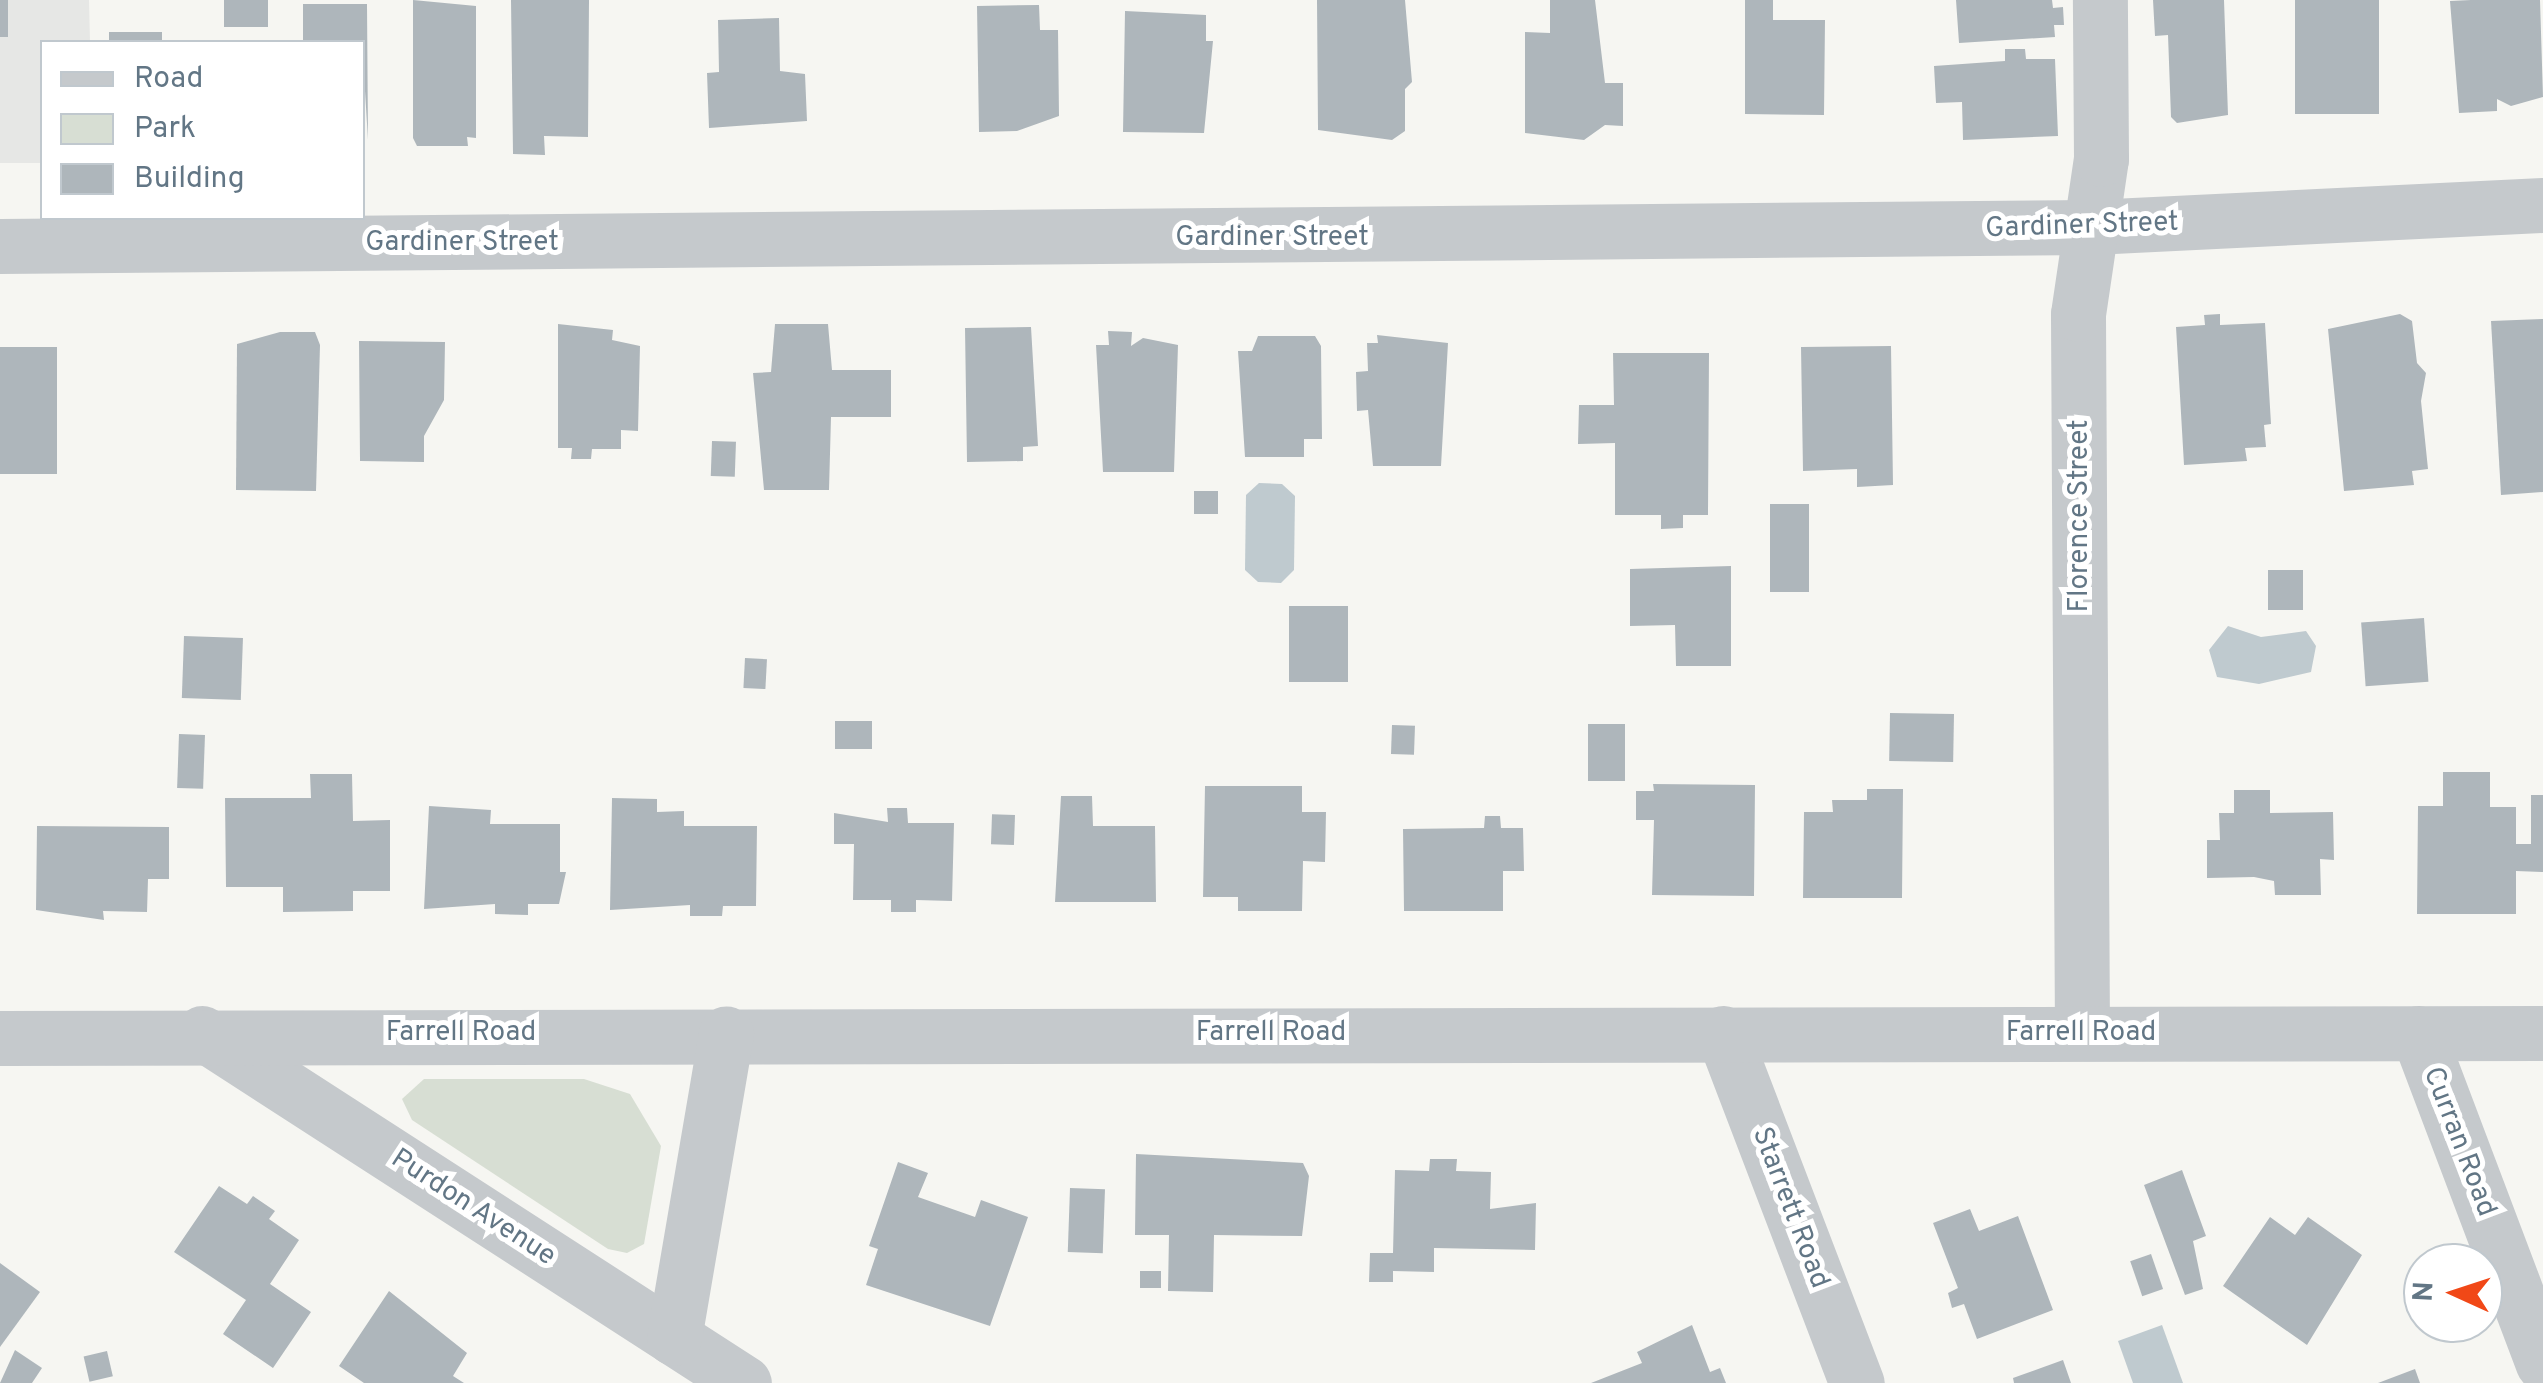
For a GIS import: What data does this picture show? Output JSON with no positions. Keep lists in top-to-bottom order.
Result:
{
  "streets": {
    "street": [
      "Gardiner Street",
      "Florence Street",
      "Farrell Road",
      "Curran Road",
      "Purdon Avenue",
      "Starrett Road"
    ]
  },
  "crossings": [
    ["Gardiner Street", "Florence Street"],
    ["Florence Street", "Farrell Road"],
    ["Farrell Road", "Curran Road"],
    ["Farrell Road", "Purdon Avenue"],
    ["Farrell Road", "Starrett Road"]
  ],
  "legend": ["Road", "Park", "Building"],
  "north": "left"
}
